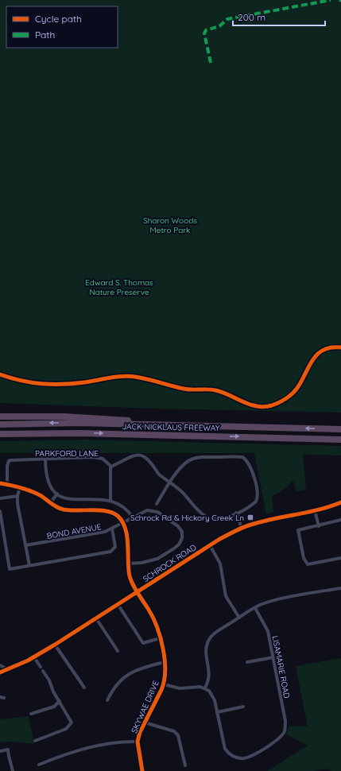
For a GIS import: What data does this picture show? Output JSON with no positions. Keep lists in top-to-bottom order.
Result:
{
  "streets": {
    "highway": ["JACK NICKLAUS FREEWAY"],
    "main road": ["SCHROCK ROAD"],
    "street": [
      "PARKFORD LANE",
      "BOND AVENUE",
      "LISAMARIE ROAD",
      "SKYWAE DRIVE"
    ]
  },
  "crossings": [
    ["BOND AVENUE", "SKYWAE DRIVE"],
    ["SCHROCK ROAD", "SKYWAE DRIVE"]
  ],
  "parks": ["Sharon Woods Metro Park", "Edward S. Thomas Nature Preserve"],
  "places": {
    "transit": ["Schrock Rd & Hickory Creek Ln"]
  },
  "legend": ["Cycle path", "Path"],
  "scale_bar": "200 m"
}
